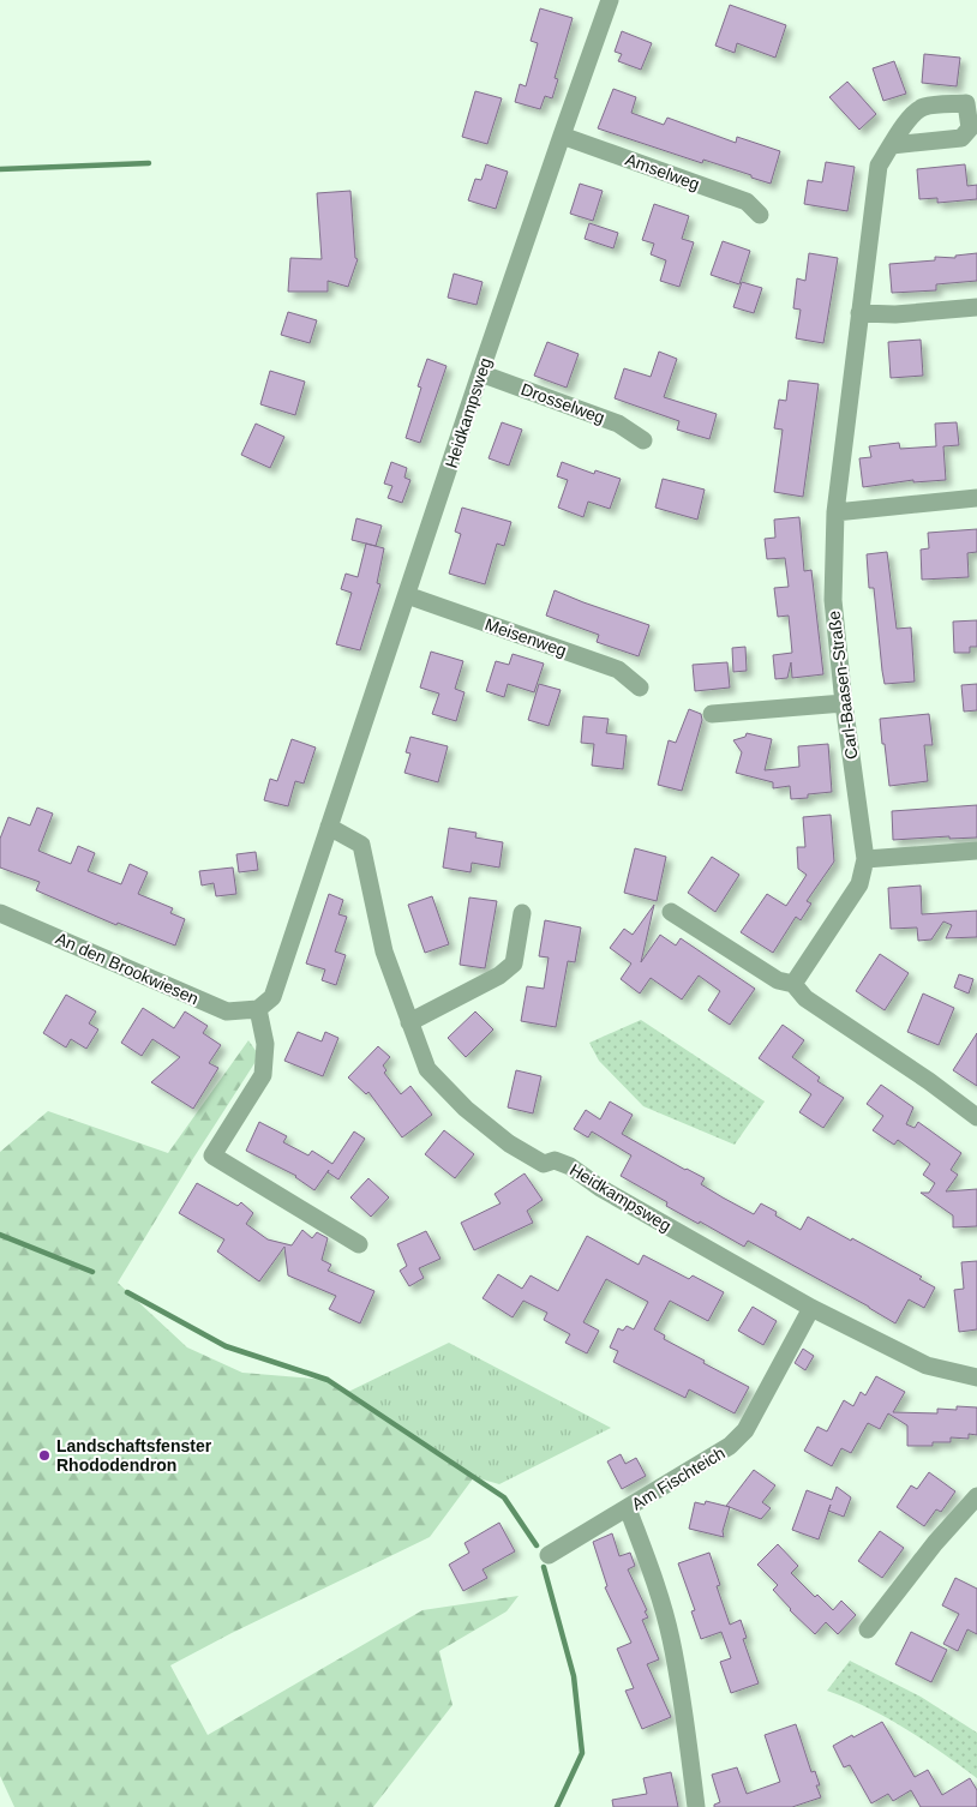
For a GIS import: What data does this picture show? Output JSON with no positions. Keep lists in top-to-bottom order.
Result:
{
  "streets": {
    "street": [
      "Amselweg",
      "Drosselweg",
      "Heidkampsweg",
      "Meisenweg",
      "Carl-Baasen-Straße",
      "An den Brookwiesen",
      "Am Fischteich"
    ]
  },
  "crossings": [
    ["Amselweg", "Heidkampsweg"],
    ["Drosselweg", "Heidkampsweg"],
    ["Heidkampsweg", "Meisenweg"],
    ["Heidkampsweg", "An den Brookwiesen"],
    ["Heidkampsweg", "Am Fischteich"]
  ],
  "places": ["Landschaftsfenster Rhododendron"]
}
